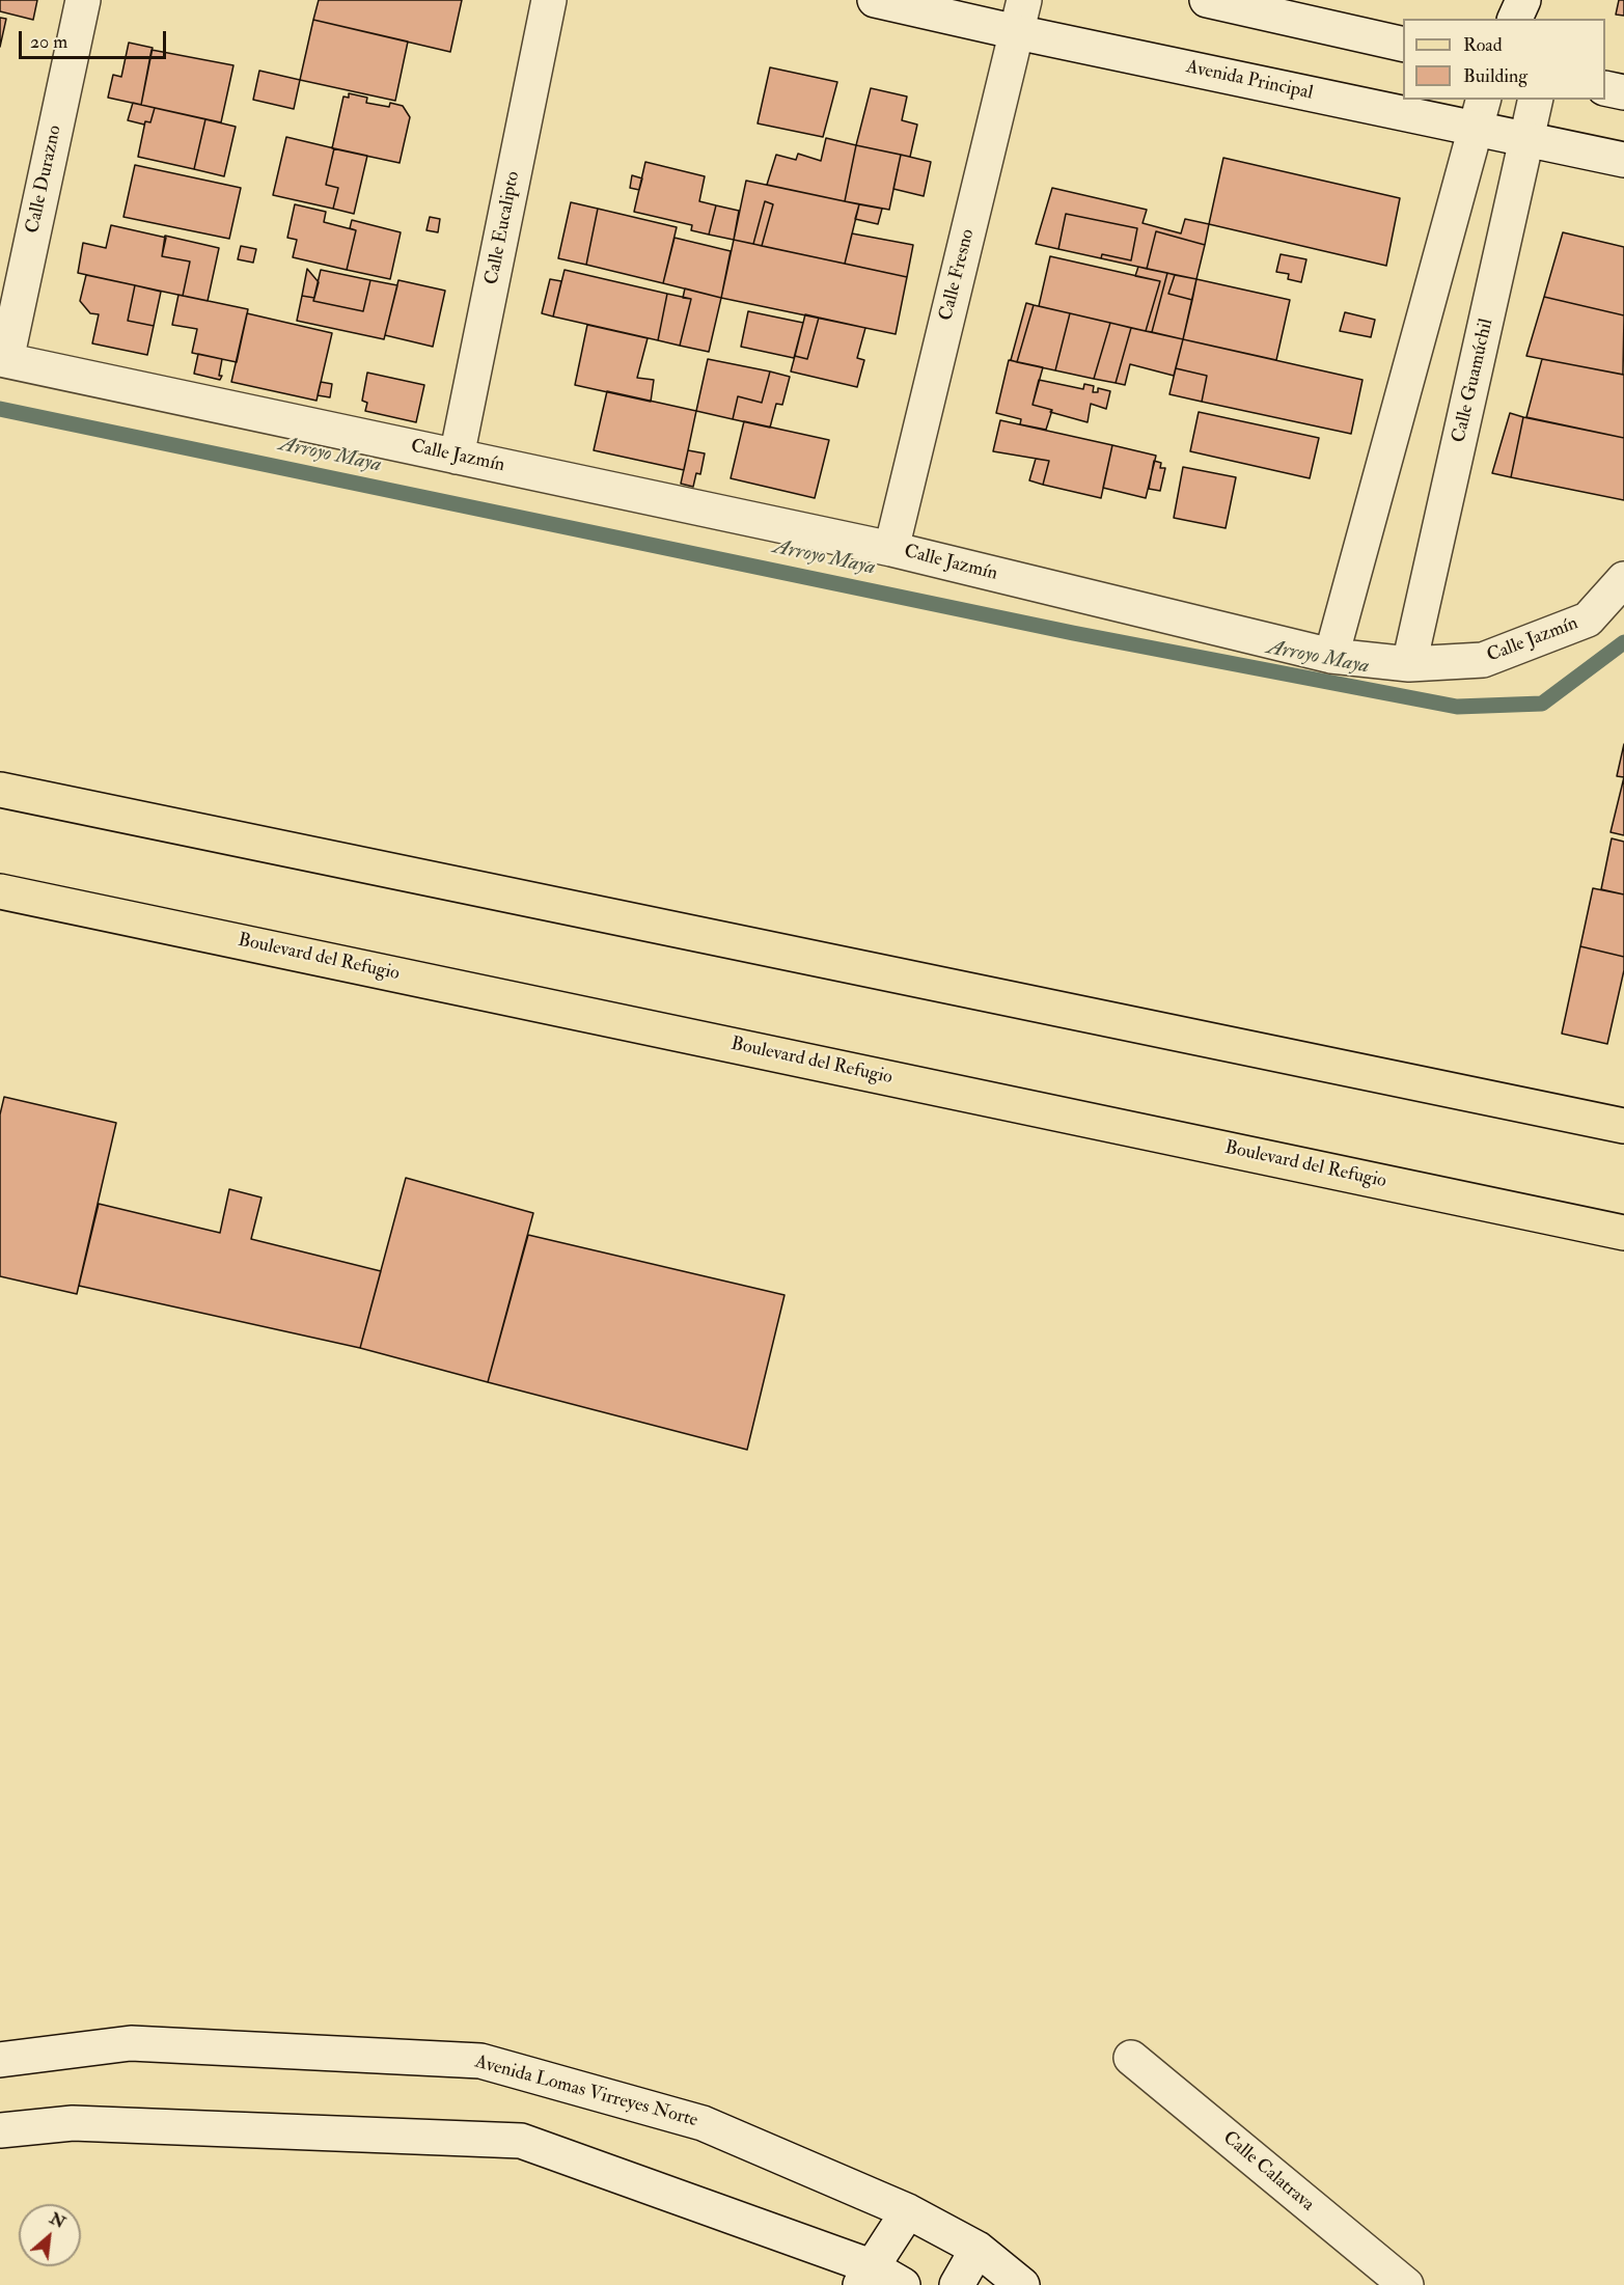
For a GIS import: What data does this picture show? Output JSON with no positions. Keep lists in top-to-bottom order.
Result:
{
  "streets": {
    "main road": ["Boulevard del Refugio"],
    "street": [
      "Avenida Principal",
      "Calle Durazno",
      "Calle Eucalipto",
      "Calle Fresno",
      "Calle Guamúchil",
      "Calle Jazmín",
      "Avenida Lomas Virreyes Norte",
      "Calle Calatrava"
    ]
  },
  "crossings": [
    ["Avenida Principal", "Calle Fresno"],
    ["Avenida Principal", "Calle Guamúchil"],
    ["Calle Durazno", "Calle Jazmín"],
    ["Calle Eucalipto", "Calle Jazmín"],
    ["Calle Fresno", "Calle Jazmín"],
    ["Calle Guamúchil", "Calle Jazmín"]
  ],
  "water": ["Arroyo Maya"],
  "legend": ["Road", "Building"],
  "scale_bar": "20 m",
  "north": "top right"
}
